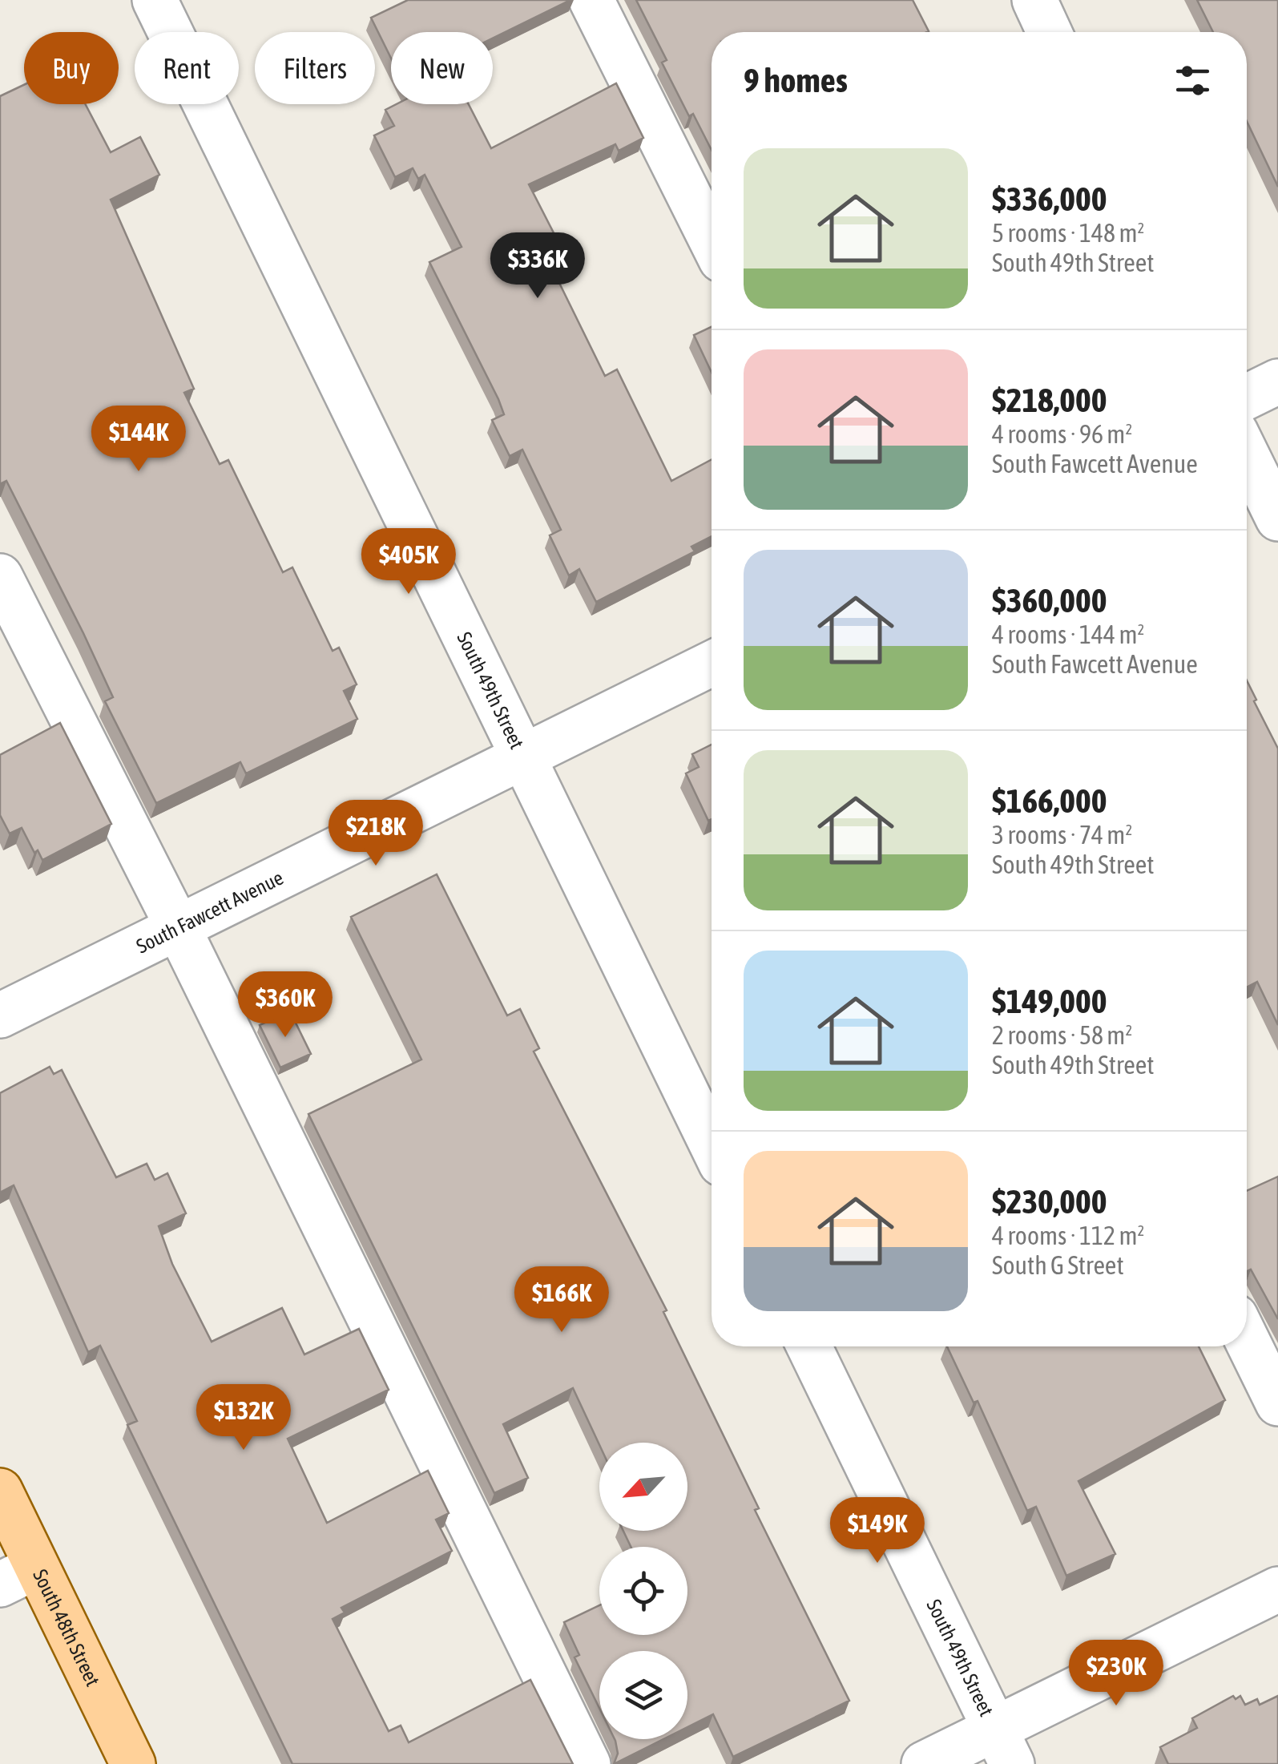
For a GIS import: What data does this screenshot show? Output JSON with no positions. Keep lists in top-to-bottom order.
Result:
{
  "streets": {
    "main road": ["South 48th Street"],
    "street": ["South 49th Street", "South Fawcett Avenue"]
  },
  "crossings": [
    ["South 49th Street", "South Fawcett Avenue"]
  ],
  "north": "bottom left",
  "page": {
    "chip": [
      "Buy",
      "Rent",
      "Filters",
      "New"
    ],
    "heading": "9 homes",
    "list": [
      {
        "name": "$336,000",
        "note": "5 rooms · 148 m² · South 49th Street"
      },
      {
        "name": "$218,000",
        "note": "4 rooms · 96 m² · South Fawcett Avenue"
      },
      {
        "name": "$360,000",
        "note": "4 rooms · 144 m² · South Fawcett Avenue"
      },
      {
        "name": "$166,000",
        "note": "3 rooms · 74 m² · South 49th Street"
      },
      {
        "name": "$149,000",
        "note": "2 rooms · 58 m² · South 49th Street"
      },
      {
        "name": "$230,000",
        "note": "4 rooms · 112 m² · South G Street"
      }
    ],
    "price": [
      "$336K",
      "$144K",
      "$405K",
      "$218K",
      "$360K",
      "$166K",
      "$132K",
      "$149K",
      "$230K"
    ]
  }
}
